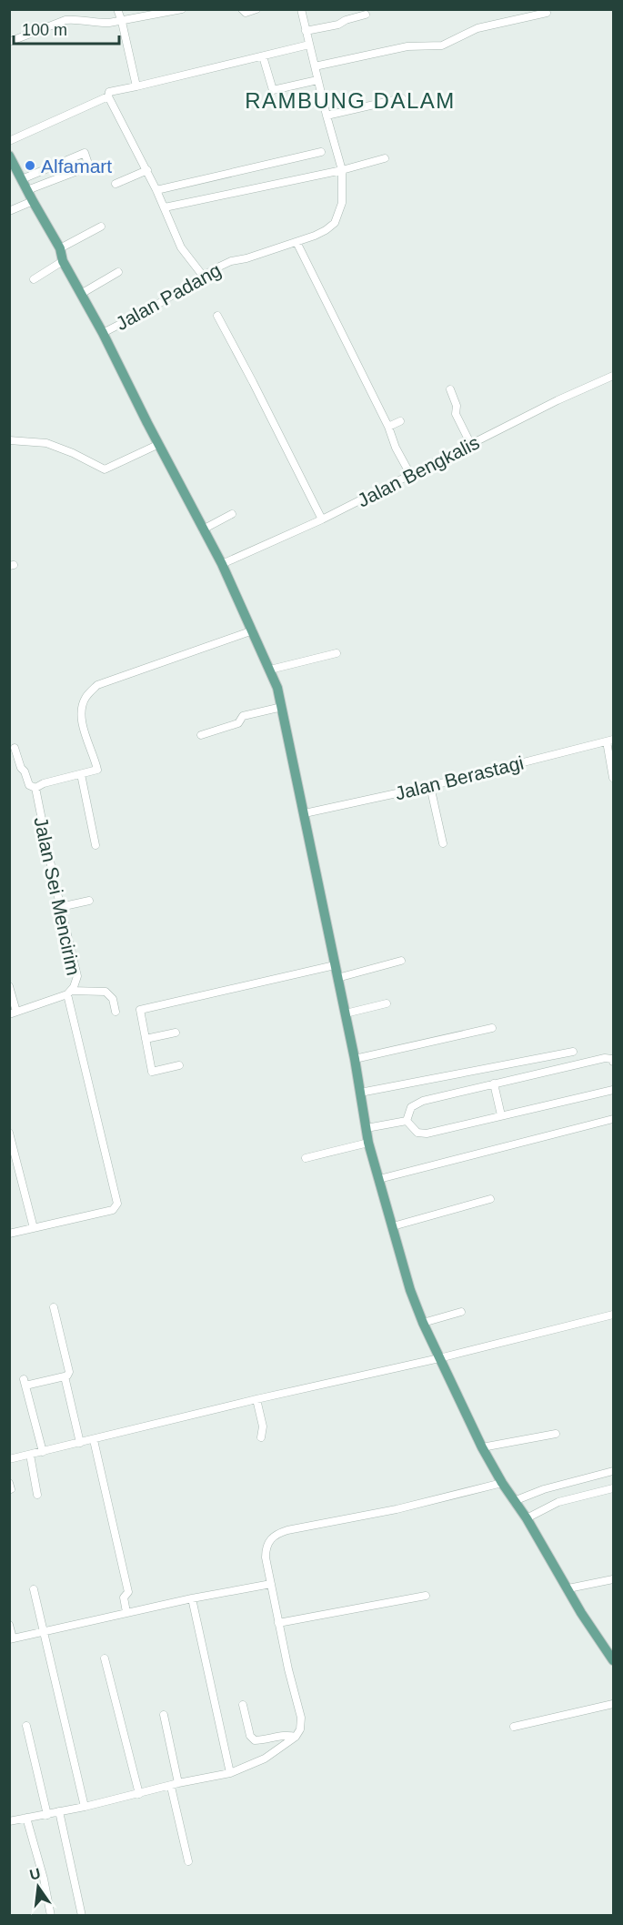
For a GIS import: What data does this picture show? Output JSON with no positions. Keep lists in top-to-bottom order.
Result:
{
  "streets": {
    "street": [
      "Jalan Padang",
      "Jalan Bengkalis",
      "Jalan Berastagi",
      "Jalan Sei Mencirim"
    ]
  },
  "districts": ["RAMBUNG DALAM"],
  "places": ["Alfamart"],
  "scale_bar": "100 m",
  "north": "top"
}
